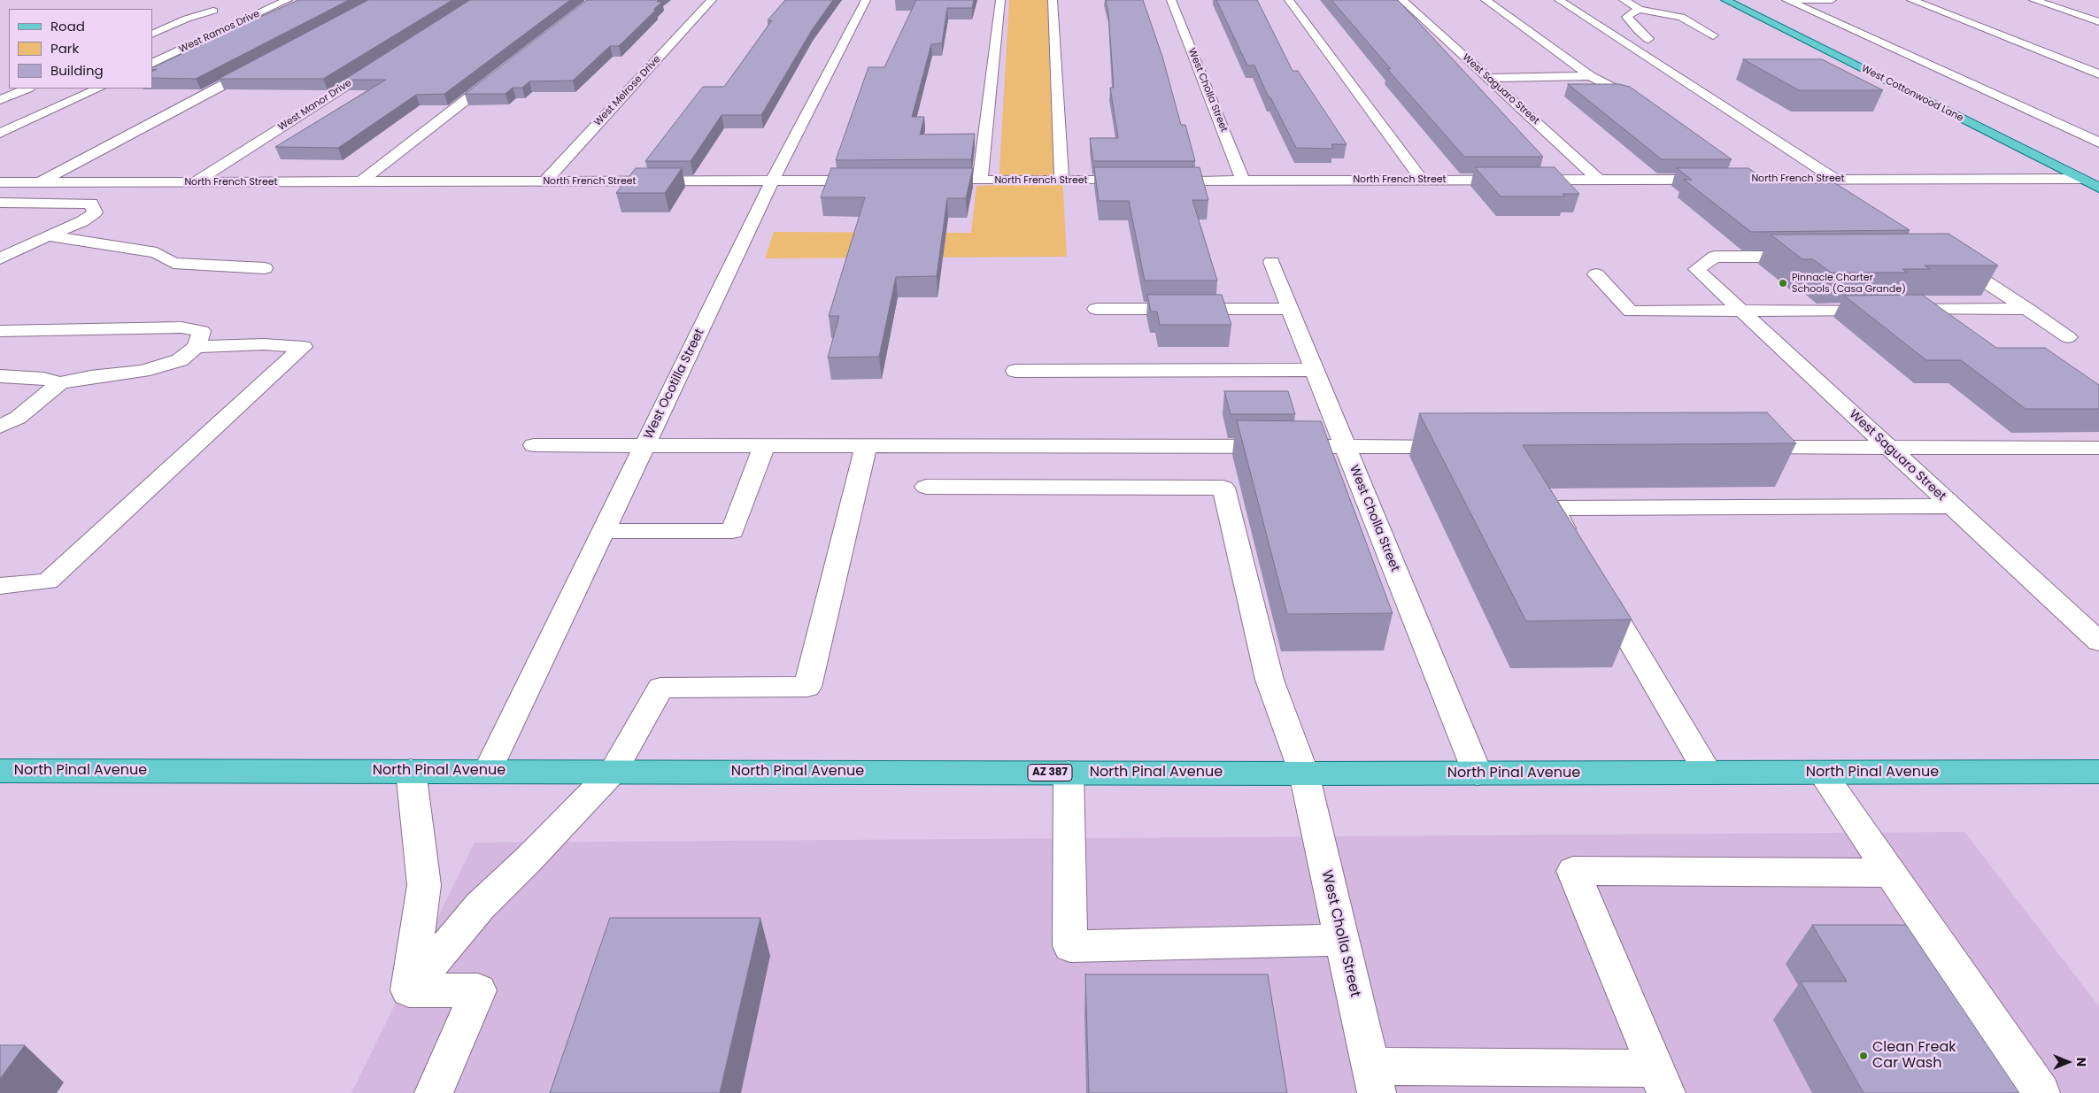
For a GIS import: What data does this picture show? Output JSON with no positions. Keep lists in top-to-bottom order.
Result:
{
  "streets": {
    "main road": ["West Cottonwood Lane", "North Pinal Avenue", "AZ 387"],
    "street": [
      "West Ramos Drive",
      "West Saguaro Street",
      "West Cholla Street",
      "West Melrose Drive",
      "West Manor Drive",
      "North French Street",
      "West Ocotilla Street"
    ]
  },
  "crossings": [
    ["West Saguaro Street", "North French Street"],
    ["West Cholla Street", "North French Street"],
    ["West Cholla Street", "North Pinal Avenue"],
    ["West Melrose Drive", "North French Street"],
    ["West Cottonwood Lane", "North French Street"],
    ["West Manor Drive", "North French Street"],
    ["North French Street", "West Ocotilla Street"],
    ["West Ocotilla Street", "North Pinal Avenue"]
  ],
  "places": ["Pinnacle Charter Schools (Casa Grande)", "Clean Freak Car Wash"],
  "legend": ["Road", "Park", "Building"],
  "north": "right"
}
